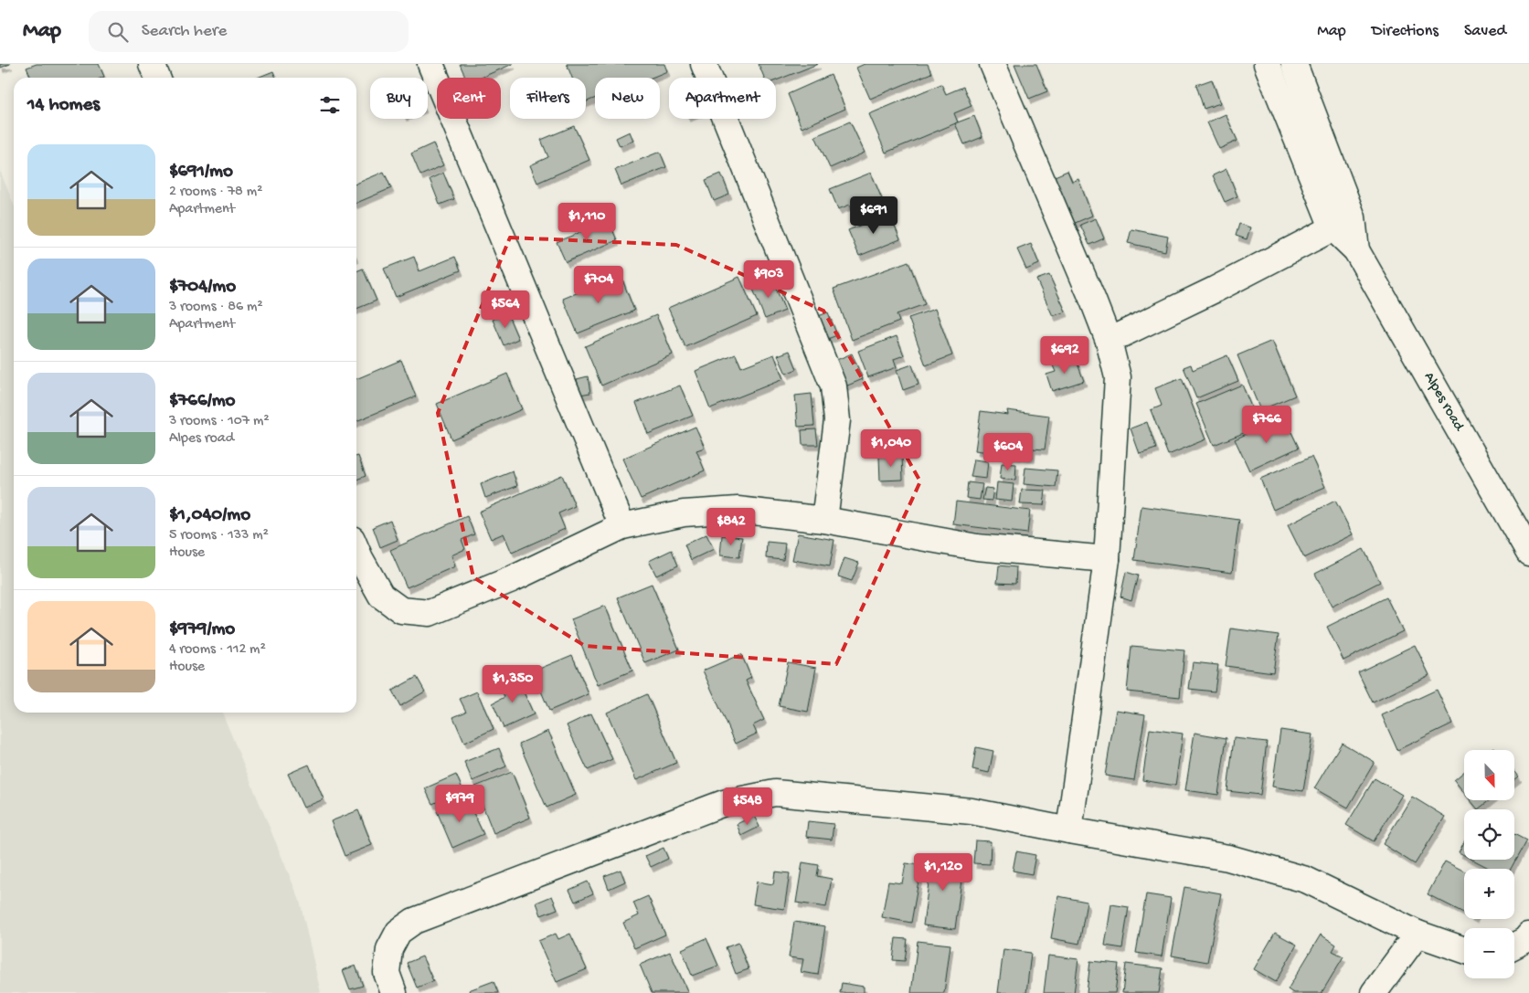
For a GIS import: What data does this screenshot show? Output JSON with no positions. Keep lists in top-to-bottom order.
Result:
{
  "streets": {
    "street": ["Alpes road"]
  },
  "north": "bottom",
  "page": {
    "header": "Map",
    "search": "Search here",
    "nav": ["Map", "Directions", "Saved"],
    "chip": [
      "Buy",
      "Rent",
      "Filters",
      "New",
      "Apartment"
    ],
    "heading": "14 homes",
    "list": [
      {
        "name": "$691/mo",
        "note": "2 rooms · 78 m² · Apartment"
      },
      {
        "name": "$704/mo",
        "note": "3 rooms · 86 m² · Apartment"
      },
      {
        "name": "$766/mo",
        "note": "3 rooms · 107 m² · Alpes road"
      },
      {
        "name": "$1,040/mo",
        "note": "5 rooms · 133 m² · House"
      },
      {
        "name": "$979/mo",
        "note": "4 rooms · 112 m² · House"
      }
    ],
    "price": [
      "$691",
      "$1,110",
      "$903",
      "$704",
      "$564",
      "$692",
      "$766",
      "$1,040",
      "$604",
      "$842",
      "$1,350",
      "$979",
      "$548",
      "$1,120"
    ],
    "map_buttons": ["+", "−"]
  }
}
